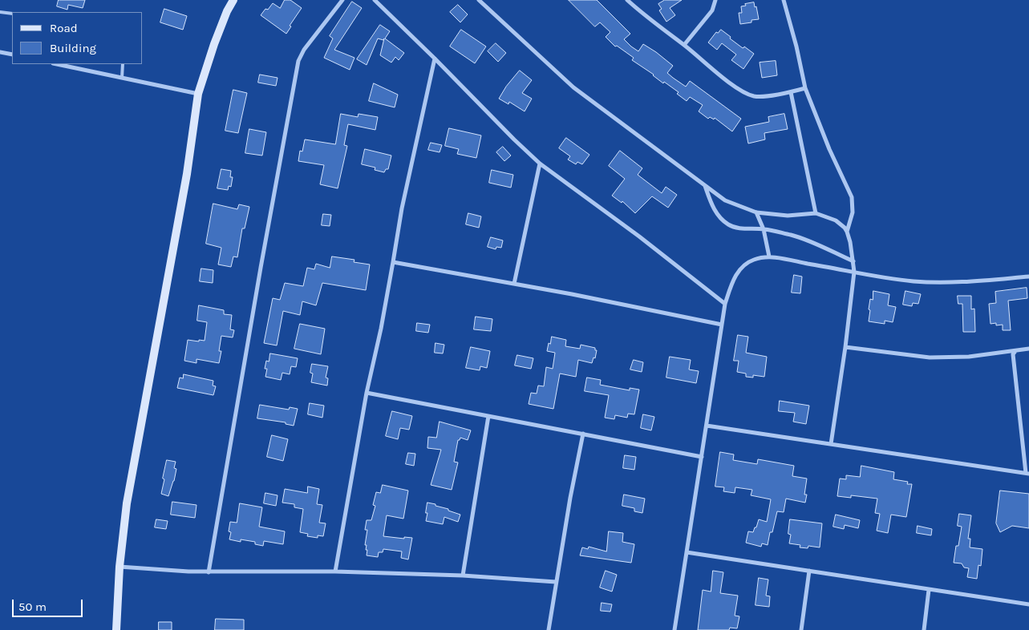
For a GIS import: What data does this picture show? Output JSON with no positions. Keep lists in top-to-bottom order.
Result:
{
  "legend": ["Road", "Building"],
  "scale_bar": "50 m"
}
